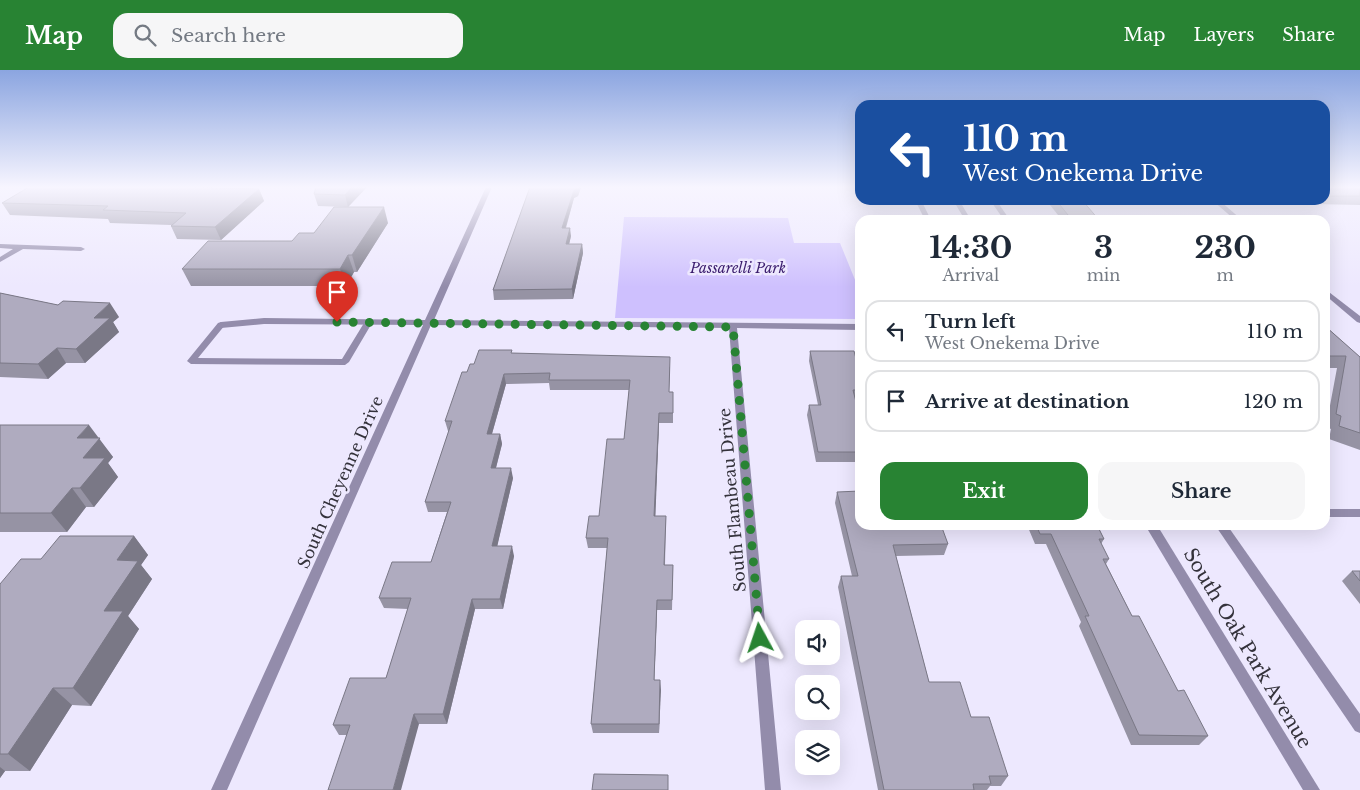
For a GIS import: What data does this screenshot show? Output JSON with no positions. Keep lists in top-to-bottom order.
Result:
{
  "streets": {
    "street": ["South Cheyenne Drive", "South Flambeau Drive", "South Oak Park Avenue"]
  },
  "parks": ["Passarelli Park"],
  "page": {
    "header": "Map",
    "search": "Search here",
    "nav": ["Map", "Layers", "Share"],
    "turn": ["110 m", "West Onekema Drive"],
    "eta": [
      "14:30",
      "Arrival",
      "3",
      "min",
      "230",
      "m"
    ],
    "list": [
      {
        "name": "Turn left",
        "note": "West Onekema Drive",
        "value": "110 m"
      },
      {
        "name": "Arrive at destination",
        "value": "120 m"
      }
    ],
    "buttons": ["Exit", "Share"]
  }
}
